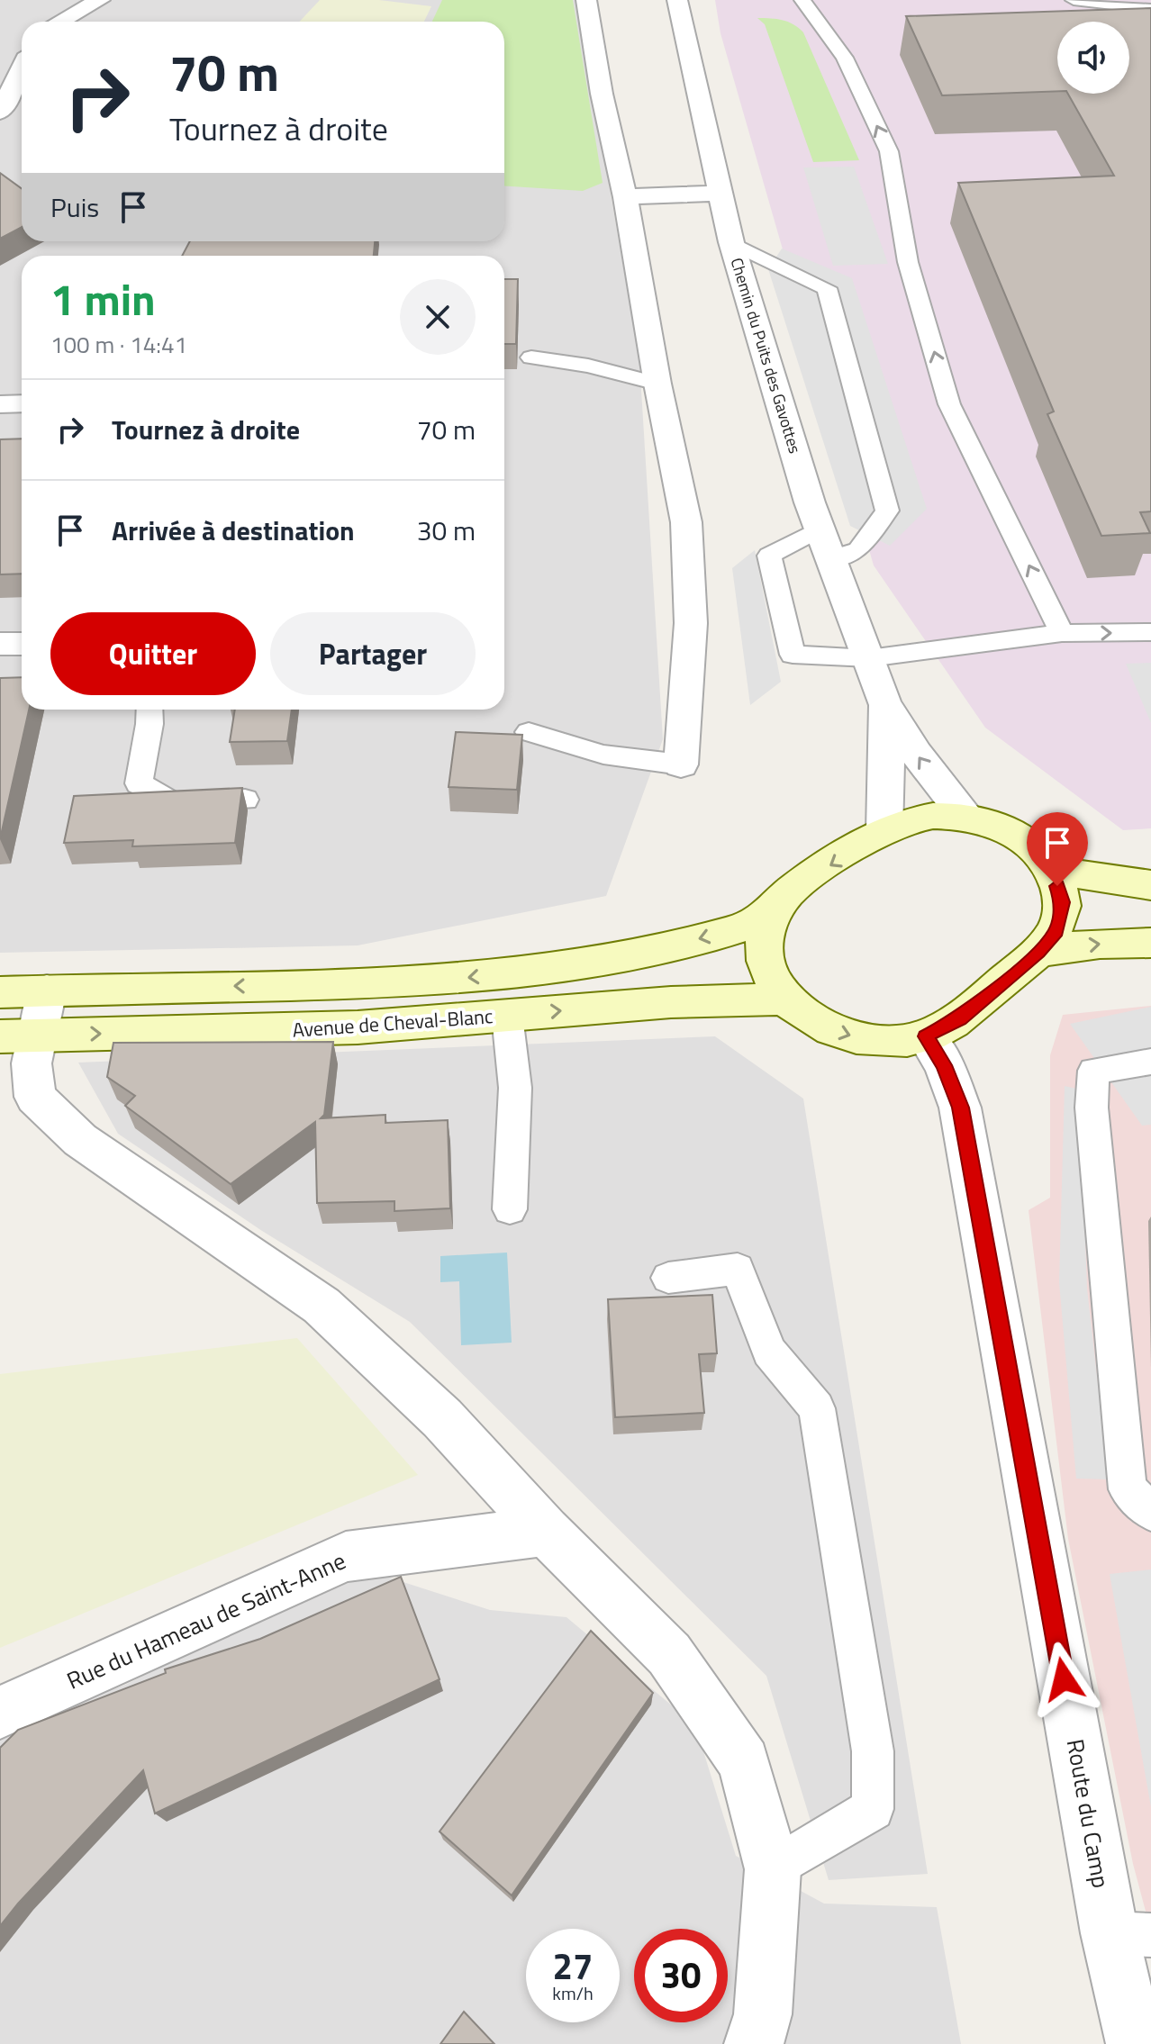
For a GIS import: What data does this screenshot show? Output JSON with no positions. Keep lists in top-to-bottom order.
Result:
{
  "streets": {
    "main road": ["Avenue de Cheval-Blanc"],
    "street": ["Chemin du Puits des Gavottes", "Rue du Hameau de Saint-Anne", "Route du Camp"]
  },
  "crossings": [
    ["Chemin du Puits des Gavottes", "Avenue de Cheval-Blanc"],
    ["Chemin du Puits des Gavottes", "Route du Camp"],
    ["Avenue de Cheval-Blanc", "Route du Camp"]
  ],
  "page": {
    "turn": ["70 m", "Tournez à droite"],
    "then": "Puis",
    "heading": ["1 min", "100 m · 14:41"],
    "list": [
      {
        "name": "Tournez à droite",
        "value": "70 m"
      },
      {
        "name": "Arrivée à destination",
        "value": "30 m"
      }
    ],
    "buttons": ["Quitter", "Partager"],
    "speed": "27 km/h",
    "limit": "30"
  }
}
